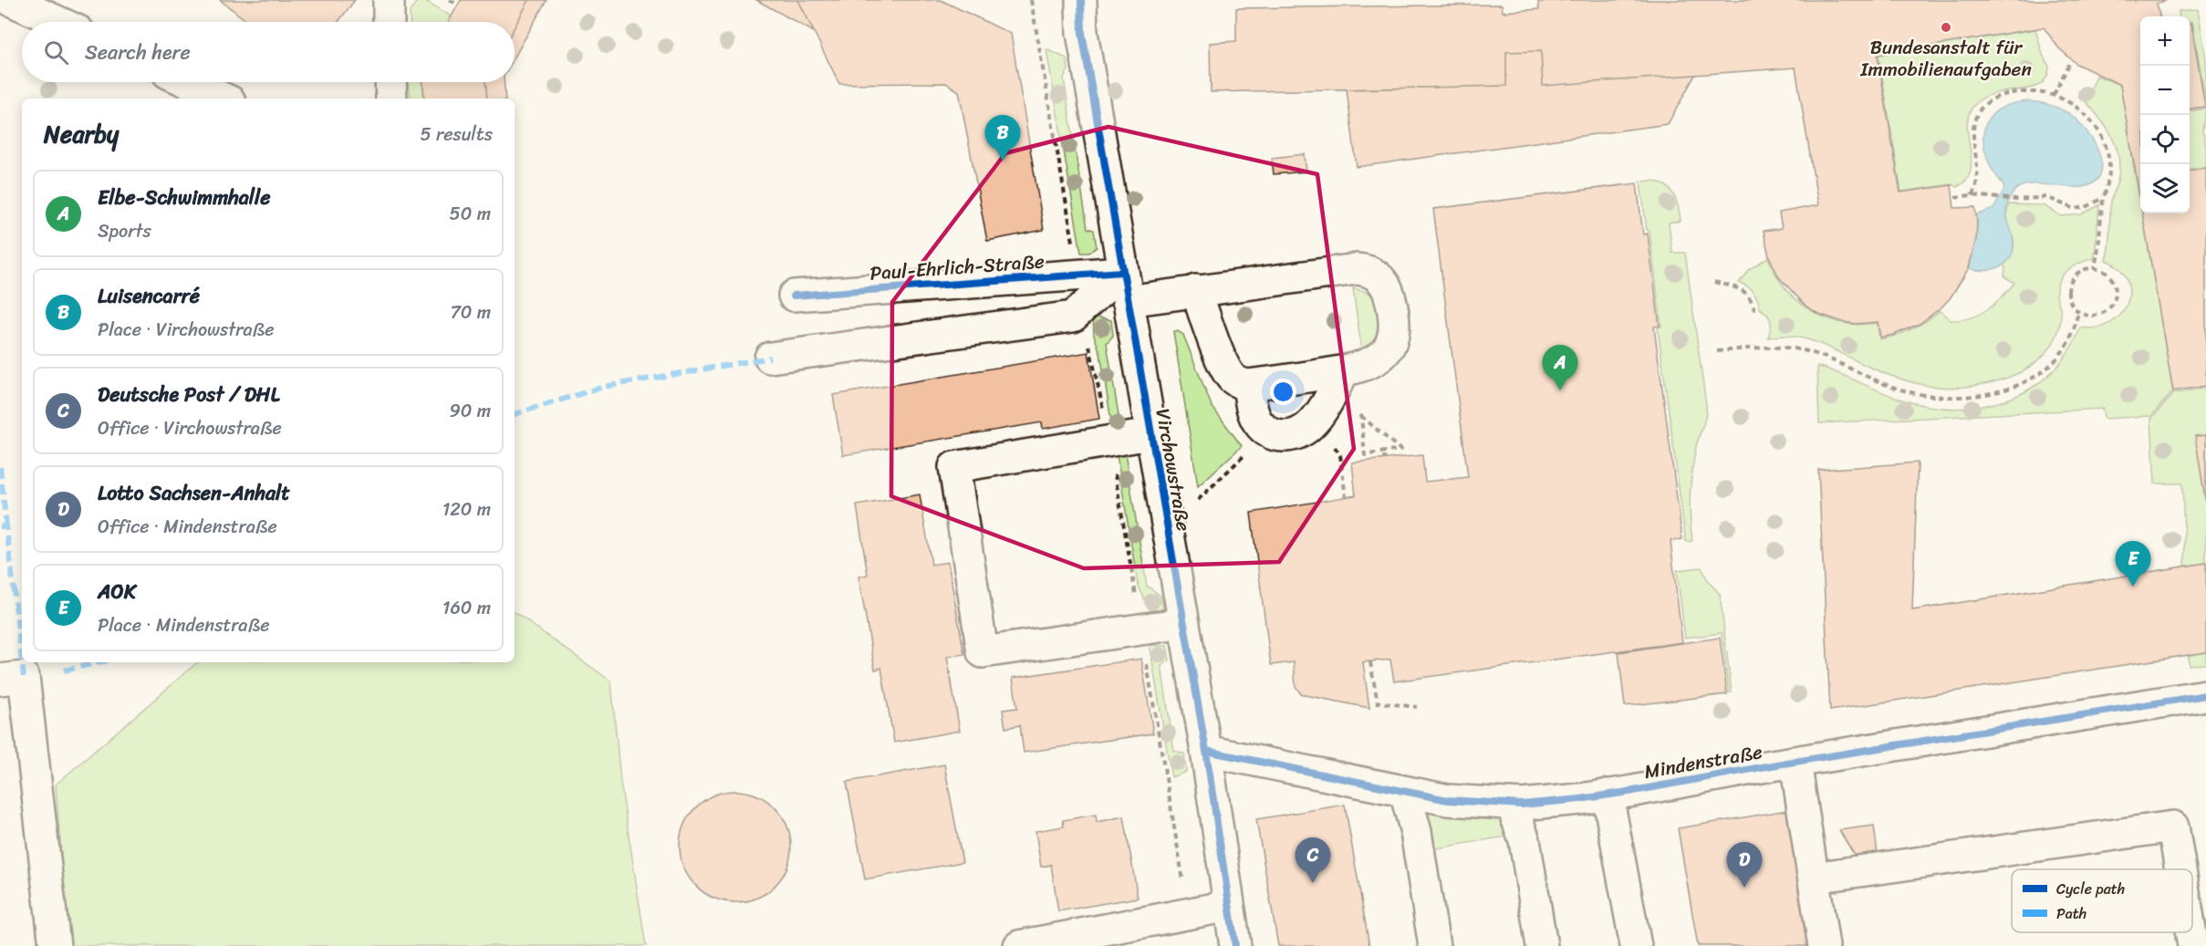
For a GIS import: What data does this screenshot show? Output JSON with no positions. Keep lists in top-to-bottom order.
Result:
{
  "streets": {
    "street": ["Paul-Ehrlich-Straße", "Virchowstraße", "Mindenstraße"]
  },
  "crossings": [
    ["Paul-Ehrlich-Straße", "Virchowstraße"],
    ["Virchowstraße", "Mindenstraße"]
  ],
  "places": ["Bundesanstalt für Immobilienaufgaben"],
  "legend": ["Cycle path", "Path"],
  "page": {
    "map_buttons": ["+", "−"],
    "search": "Search here",
    "heading": ["Nearby", "5 results"],
    "pins": [
      "B",
      "A",
      "E",
      "C",
      "D"
    ],
    "list": [
      {
        "mark": "A",
        "name": "Elbe-Schwimmhalle",
        "note": "Sports",
        "value": "50 m"
      },
      {
        "mark": "B",
        "name": "Luisencarré",
        "note": "Place · Virchowstraße",
        "value": "70 m"
      },
      {
        "mark": "C",
        "name": "Deutsche Post / DHL",
        "note": "Office · Virchowstraße",
        "value": "90 m"
      },
      {
        "mark": "D",
        "name": "Lotto Sachsen-Anhalt",
        "note": "Office · Mindenstraße",
        "value": "120 m"
      },
      {
        "mark": "E",
        "name": "AOK",
        "note": "Place · Mindenstraße",
        "value": "160 m"
      }
    ]
  }
}
